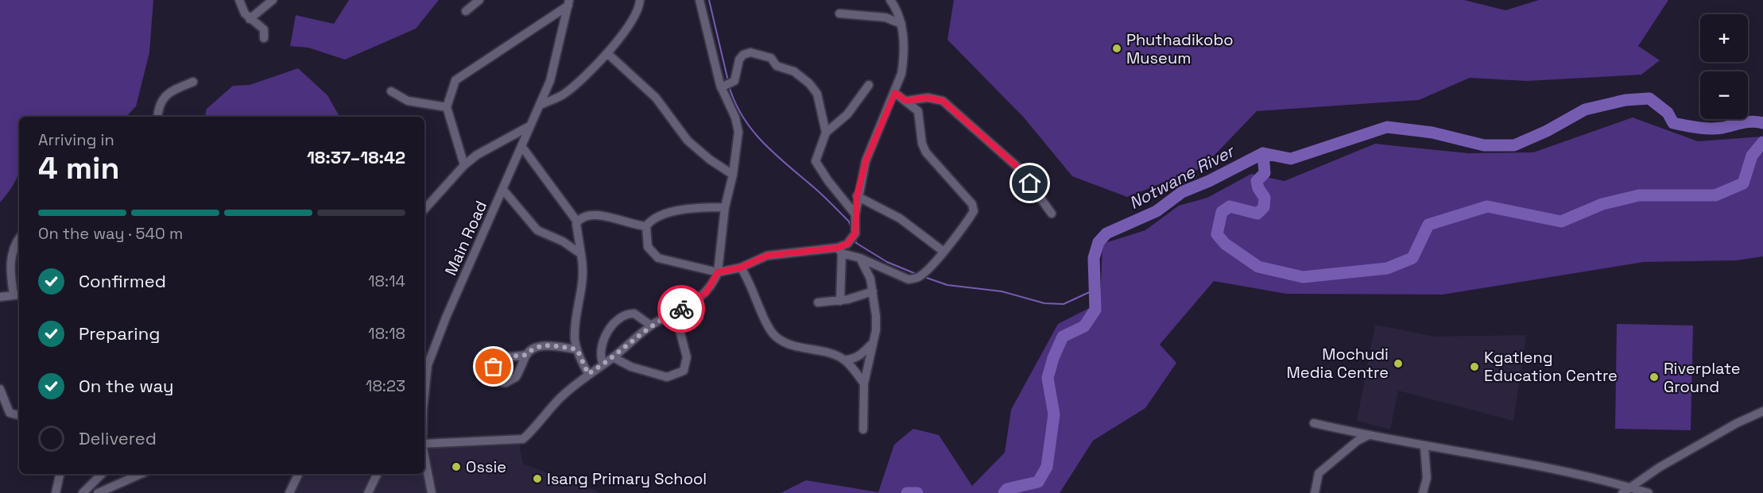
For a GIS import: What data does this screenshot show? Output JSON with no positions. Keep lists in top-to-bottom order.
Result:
{
  "streets": {
    "street": ["Main Road"]
  },
  "water": ["Notwane River"],
  "places": [
    "Phuthadikobo Museum",
    "Mochudi Media Centre",
    "Kgatleng Education Centre",
    "Riverplate Ground",
    "Ossie",
    "Isang Primary School"
  ],
  "page": {
    "map_buttons": ["+", "−"],
    "heading": ["4 min", "Arriving in", "18:37–18:42"],
    "bar": "On the way · 540 m",
    "list": [
      ["Confirmed", "18:14"],
      ["Preparing", "18:18"],
      ["On the way", "18:23"],
      "Delivered"
    ]
  }
}
